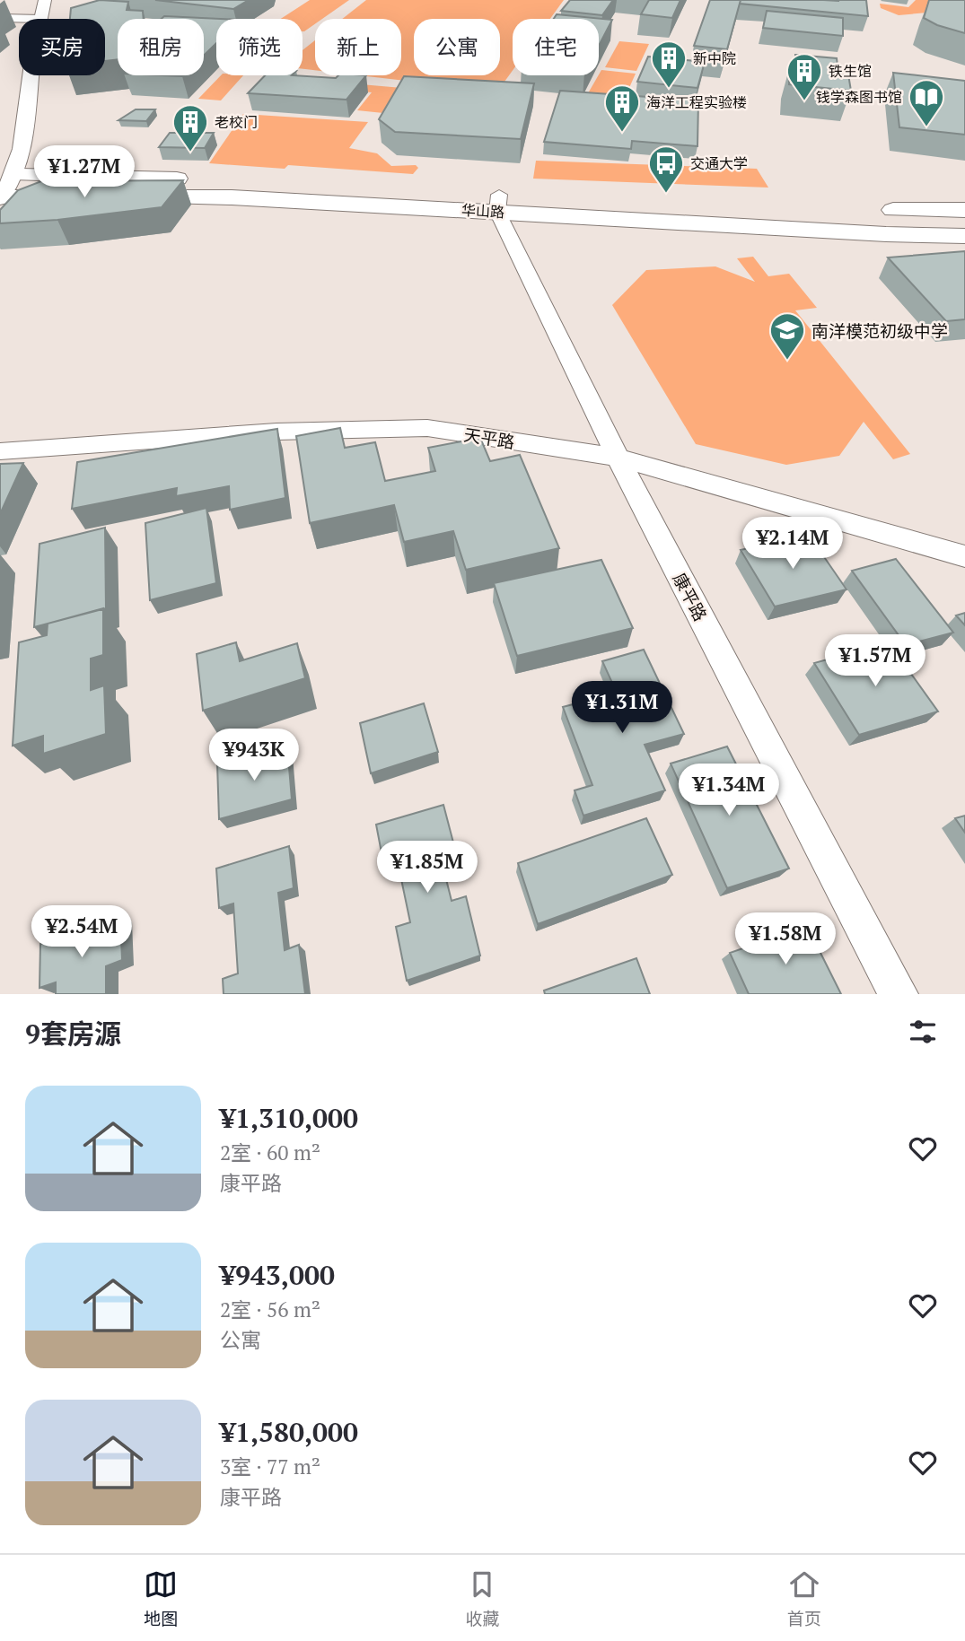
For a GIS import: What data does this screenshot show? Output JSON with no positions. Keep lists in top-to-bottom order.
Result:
{
  "streets": {
    "main road": ["华山路"],
    "street": ["天平路", "康平路"]
  },
  "crossings": [
    ["华山路", "康平路"],
    ["天平路", "康平路"]
  ],
  "places": {
    "building": [
      "新中院",
      "铁生馆",
      "海洋工程实验楼",
      "老校门"
    ],
    "library": ["钱学森图书馆"],
    "bus stop": ["交通大学"],
    "school or university": ["南洋模范初级中学"]
  },
  "page": {
    "chip": [
      "买房",
      "租房",
      "筛选",
      "新上",
      "公寓",
      "住宅"
    ],
    "price": [
      "¥1.27M",
      "¥2.14M",
      "¥1.57M",
      "¥1.31M",
      "¥943K",
      "¥1.34M",
      "¥1.85M",
      "¥2.54M",
      "¥1.58M"
    ],
    "heading": "9套房源",
    "list": [
      {
        "name": "¥1,310,000",
        "note": "2室 · 60 m² · 康平路"
      },
      {
        "name": "¥943,000",
        "note": "2室 · 56 m² · 公寓"
      },
      {
        "name": "¥1,580,000",
        "note": "3室 · 77 m² · 康平路"
      }
    ],
    "tabs": ["地图", "收藏", "首页"]
  }
}
